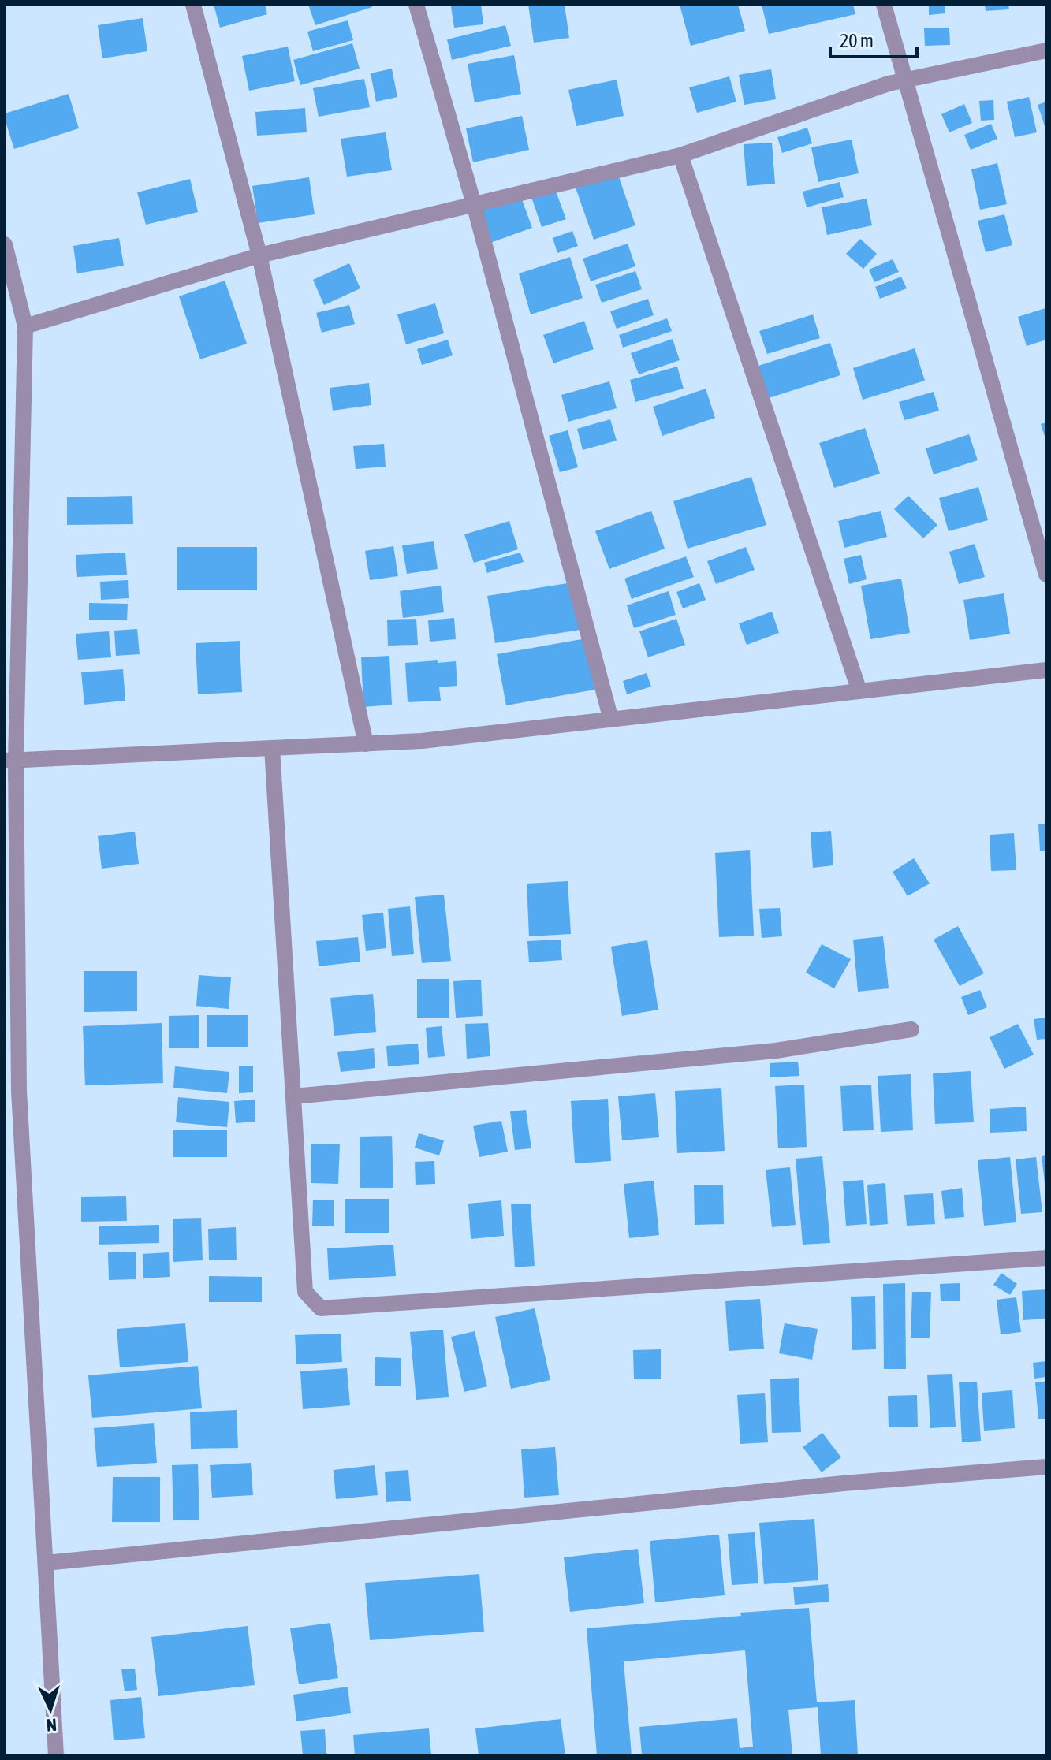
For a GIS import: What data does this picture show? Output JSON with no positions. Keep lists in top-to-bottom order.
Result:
{
  "scale_bar": "20 m",
  "north": "bottom"
}
